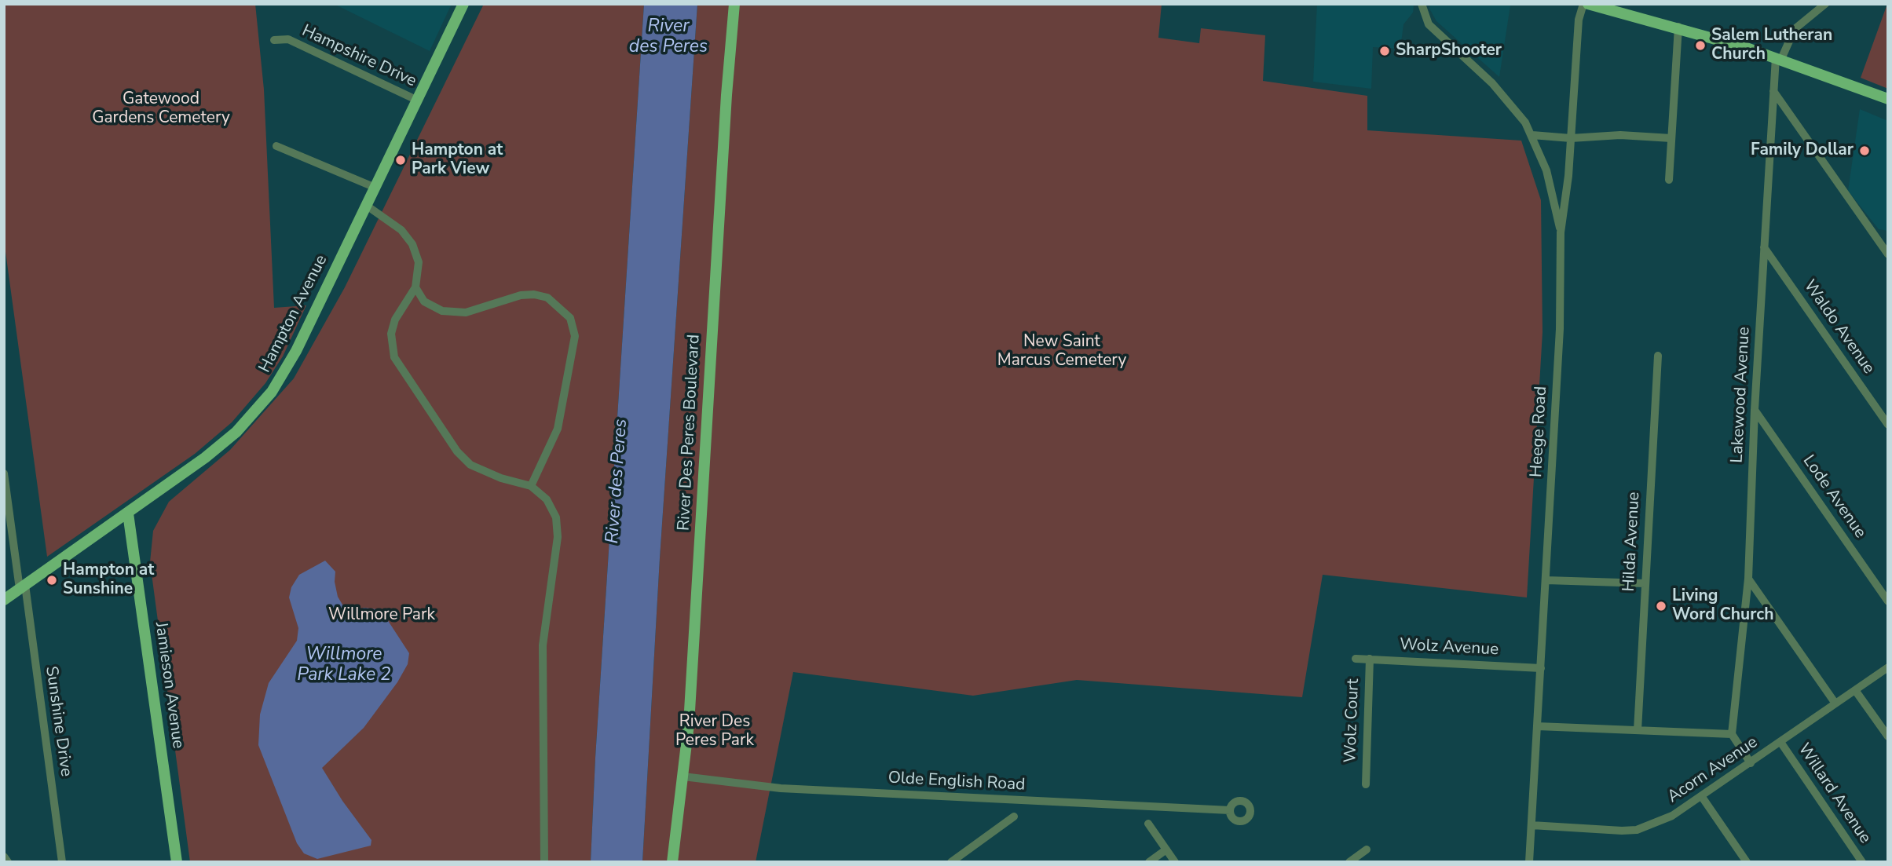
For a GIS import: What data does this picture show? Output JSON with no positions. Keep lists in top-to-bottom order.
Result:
{
  "streets": {
    "main road": ["Hampton Avenue", "River Des Peres Boulevard", "Jamieson Avenue"],
    "street": [
      "Hampshire Drive",
      "Waldo Avenue",
      "Lakewood Avenue",
      "Heege Road",
      "Lode Avenue",
      "Hilda Avenue",
      "Wolz Avenue",
      "Wolz Court",
      "Sunshine Drive",
      "Acorn Avenue",
      "Olde English Road",
      "Willard Avenue"
    ]
  },
  "crossings": [
    ["Hampshire Drive", "Hampton Avenue"],
    ["Hampton Avenue", "Jamieson Avenue"],
    ["Hampton Avenue", "Sunshine Drive"],
    ["Waldo Avenue", "Lakewood Avenue"],
    ["Lakewood Avenue", "Lode Avenue"],
    ["Heege Road", "Wolz Avenue"],
    ["Heege Road", "Acorn Avenue"],
    ["River Des Peres Boulevard", "Olde English Road"],
    ["Wolz Avenue", "Wolz Court"],
    ["Acorn Avenue", "Willard Avenue"]
  ],
  "water": ["River des Peres", "Willmore Park Lake 2"],
  "parks": [
    "Gatewood Gardens Cemetery",
    "New Saint Marcus Cemetery",
    "Willmore Park",
    "River Des Peres Park"
  ],
  "places": [
    "Salem Lutheran Church",
    "SharpShooter",
    "Family Dollar",
    "Hampton at Park View",
    "Hampton at Sunshine",
    "Living Word Church"
  ]
}
